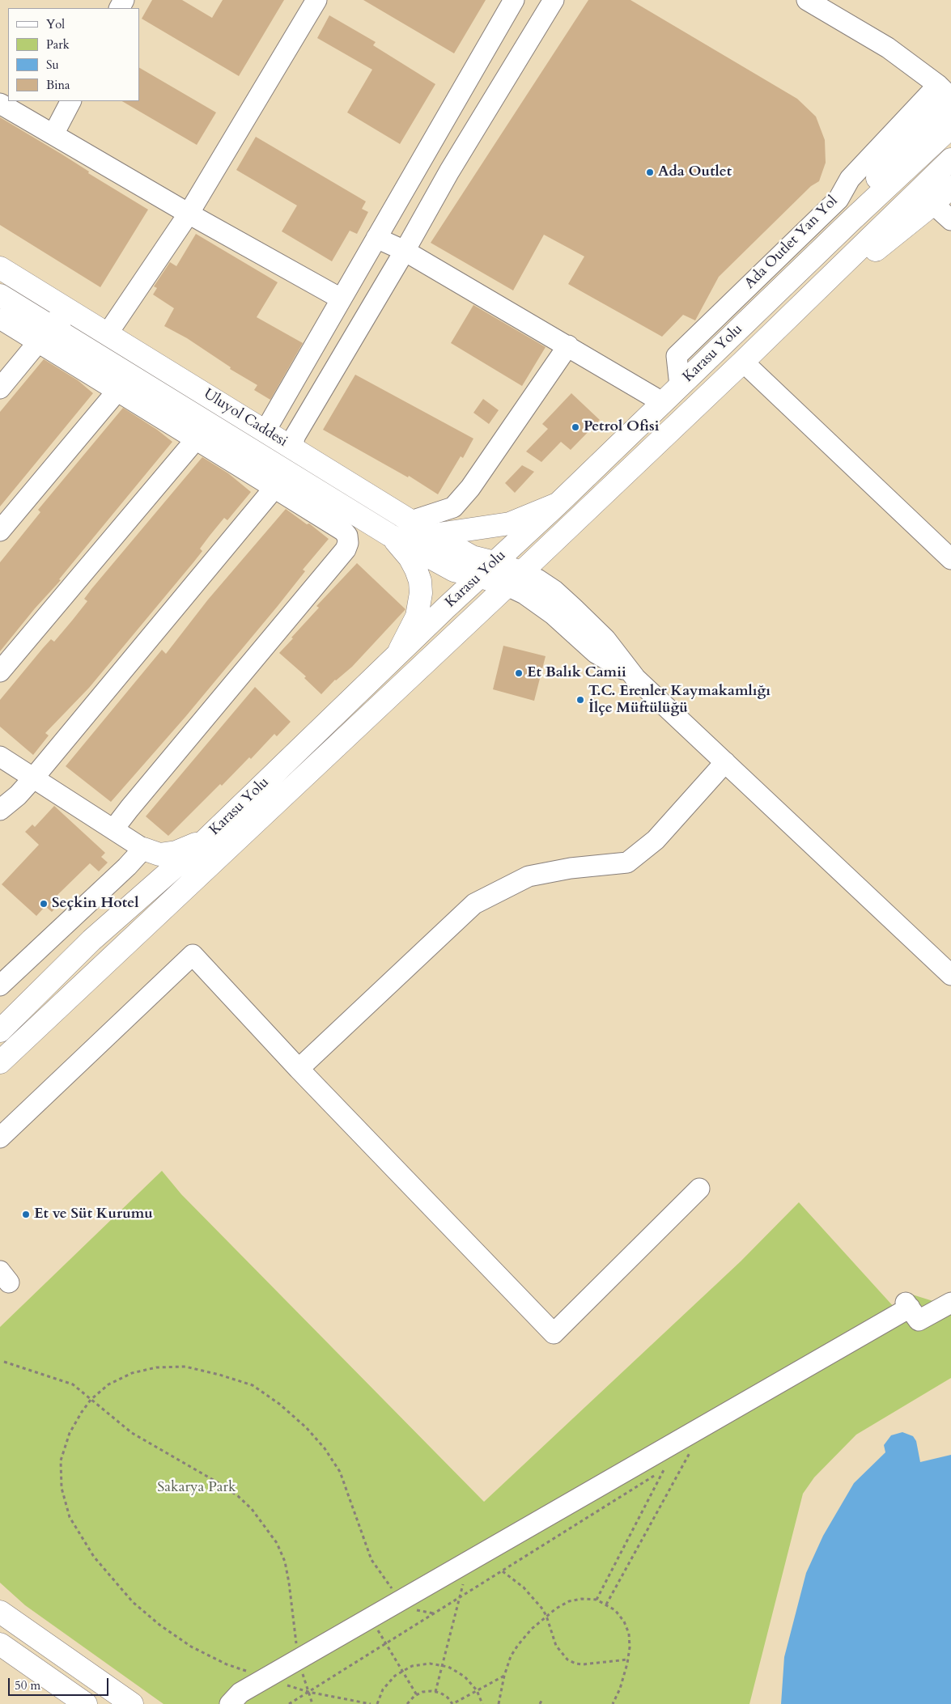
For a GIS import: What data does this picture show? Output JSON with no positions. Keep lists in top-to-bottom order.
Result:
{
  "streets": {
    "main road": ["Karasu Yolu", "Uluyol Caddesi"],
    "street": ["Ada Outlet Yan Yol"]
  },
  "crossings": [
    ["Ada Outlet Yan Yol", "Karasu Yolu"],
    ["Karasu Yolu", "Uluyol Caddesi"]
  ],
  "parks": ["Sakarya Park"],
  "places": [
    "Ada Outlet",
    "Petrol Ofisi",
    "Et Balık Camii",
    "T.C. Erenler Kaymakamlığı İlçe Müftülüğü",
    "Seçkin Hotel",
    "Et ve Süt Kurumu"
  ],
  "legend": [
    "Yol",
    "Park",
    "Su",
    "Bina"
  ],
  "scale_bar": "50 m"
}
